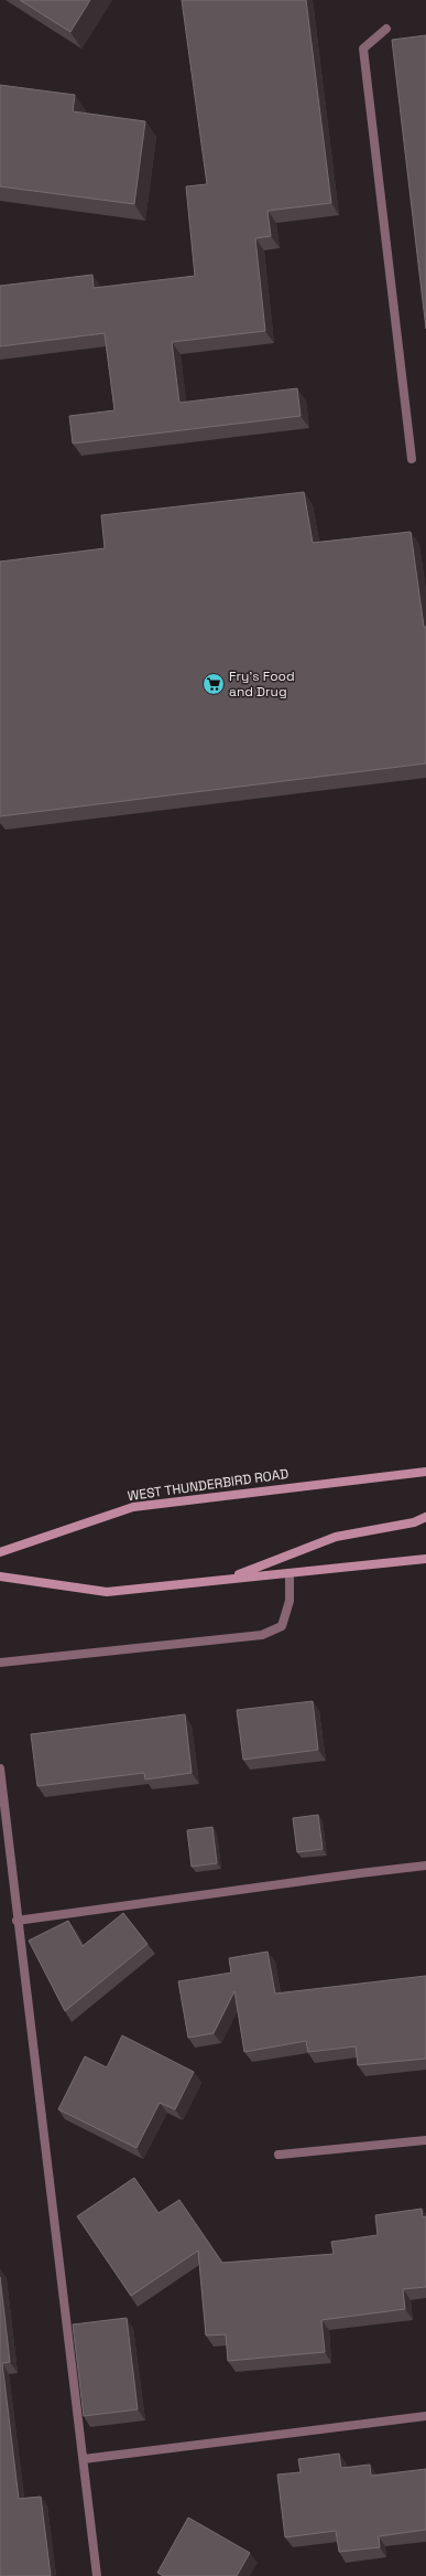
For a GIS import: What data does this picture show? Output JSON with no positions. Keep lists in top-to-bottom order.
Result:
{
  "streets": {
    "main road": ["WEST THUNDERBIRD ROAD"]
  },
  "places": {
    "supermarket": ["Fry's Food and Drug"]
  }
}
